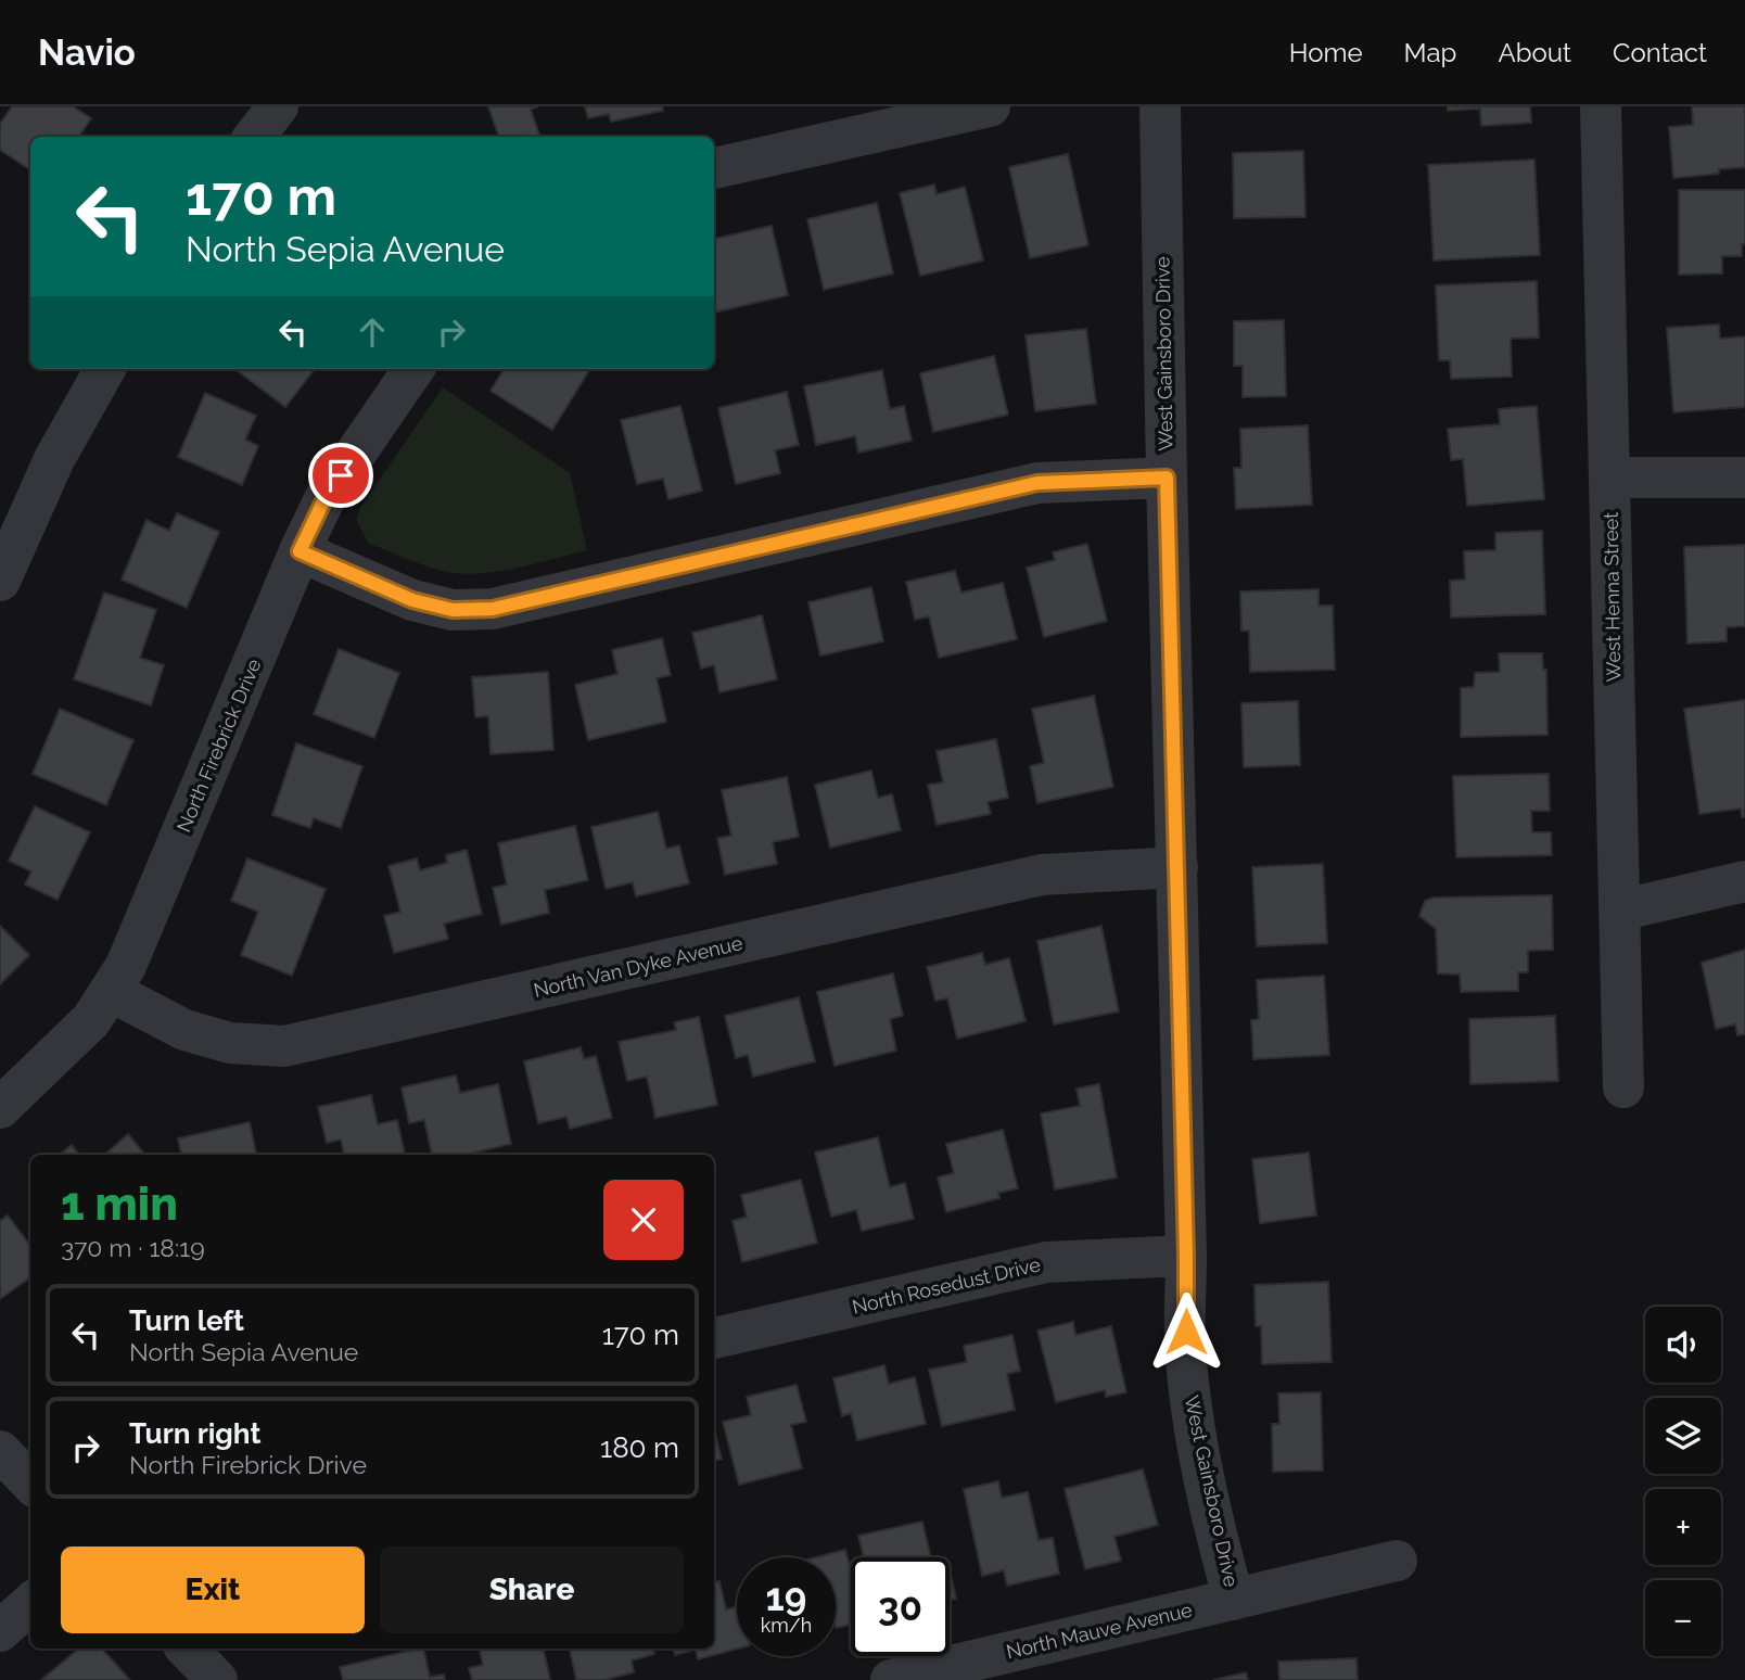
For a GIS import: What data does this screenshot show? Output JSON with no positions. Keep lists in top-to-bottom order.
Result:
{
  "streets": {
    "street": [
      "West Gainsboro Drive",
      "West Henna Street",
      "North Firebrick Drive",
      "North Van Dyke Avenue",
      "North Rosedust Drive",
      "North Mauve Avenue"
    ]
  },
  "crossings": [
    ["West Gainsboro Drive", "North Van Dyke Avenue"],
    ["West Gainsboro Drive", "North Rosedust Drive"],
    ["West Gainsboro Drive", "North Mauve Avenue"],
    ["North Firebrick Drive", "North Van Dyke Avenue"]
  ],
  "page": {
    "header": "Navio",
    "nav": [
      "Home",
      "Map",
      "About",
      "Contact"
    ],
    "turn": ["170 m", "North Sepia Avenue"],
    "heading": ["1 min", "370 m · 18:19"],
    "list": [
      {
        "name": "Turn left",
        "note": "North Sepia Avenue",
        "value": "170 m"
      },
      {
        "name": "Turn right",
        "note": "North Firebrick Drive",
        "value": "180 m"
      }
    ],
    "map_buttons": ["+", "−"],
    "buttons": ["Exit", "Share"],
    "speed": "19 km/h",
    "limit": "30"
  }
}
